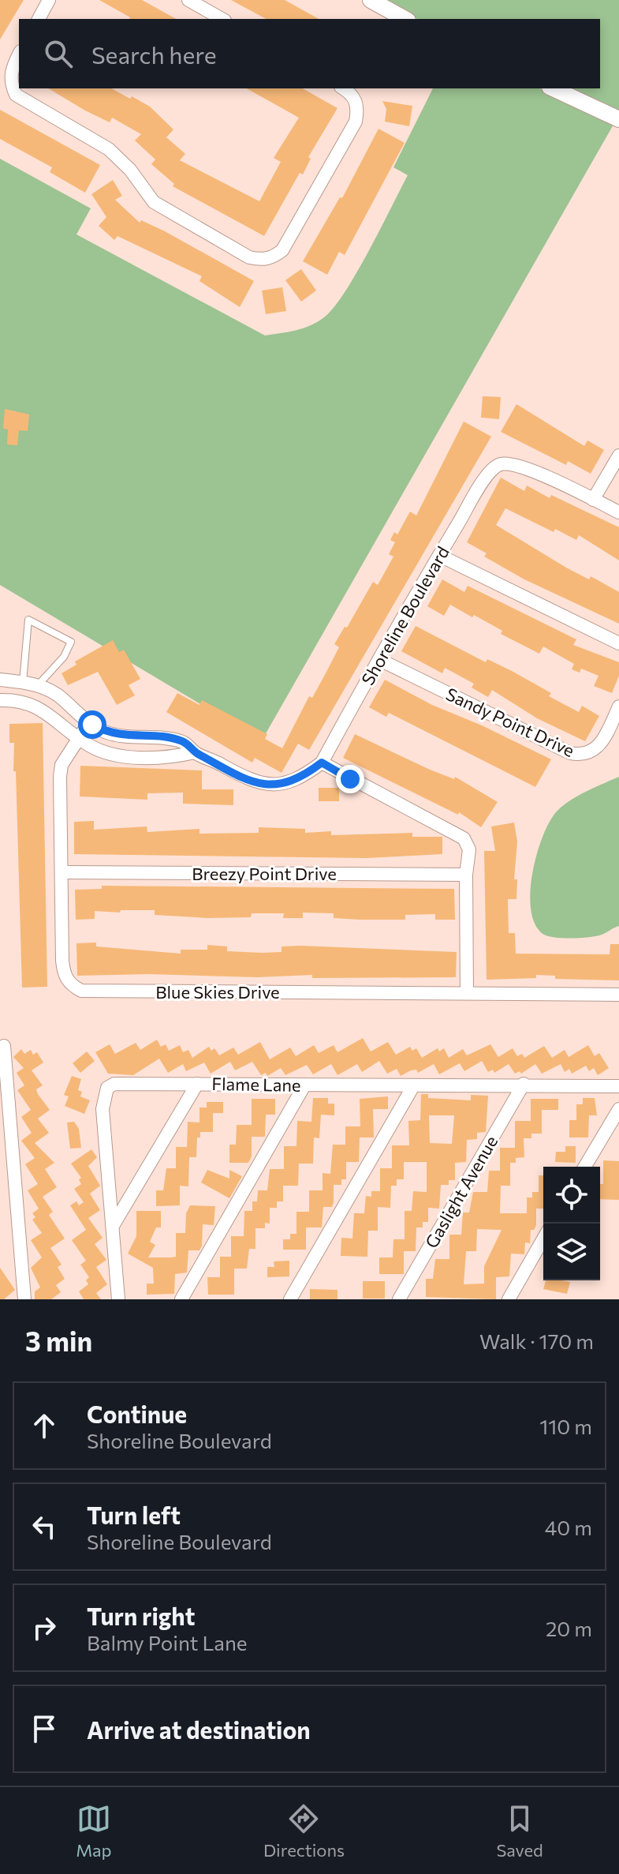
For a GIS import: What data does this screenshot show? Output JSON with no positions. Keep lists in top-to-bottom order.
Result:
{
  "streets": {
    "street": [
      "Shoreline Boulevard",
      "Sandy Point Drive",
      "Breezy Point Drive",
      "Blue Skies Drive",
      "Flame Lane",
      "Gaslight Avenue"
    ]
  },
  "crossings": [
    ["Shoreline Boulevard", "Sandy Point Drive"],
    ["Shoreline Boulevard", "Blue Skies Drive"],
    ["Breezy Point Drive", "Blue Skies Drive"],
    ["Flame Lane", "Gaslight Avenue"]
  ],
  "page": {
    "search": "Search here",
    "heading": ["3 min", "Walk · 170 m"],
    "list": [
      ["Continue", "Shoreline Boulevard", "110 m"],
      ["Turn left", "Shoreline Boulevard", "40 m"],
      ["Turn right", "Balmy Point Lane", "20 m"],
      "Arrive at destination"
    ],
    "nav": ["Map", "Directions", "Saved"]
  }
}
